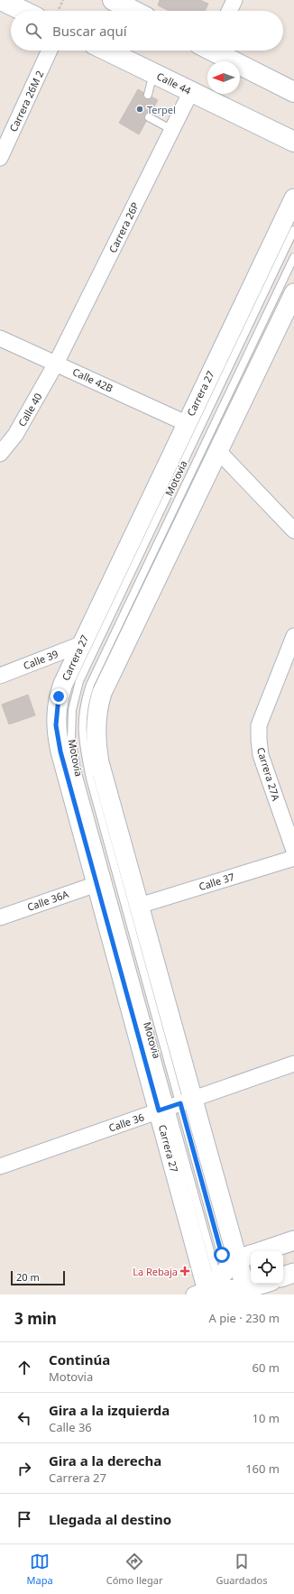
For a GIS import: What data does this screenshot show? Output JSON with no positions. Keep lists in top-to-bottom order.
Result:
{
  "streets": {
    "main road": ["Calle 44"],
    "street": [
      "Carrera 26M 2",
      "Carrera 26P",
      "Calle 42B",
      "Carrera 27",
      "Calle 40",
      "Calle 39",
      "Carrera 27A",
      "Calle 37",
      "Calle 36A",
      "Calle 36"
    ],
    "lane": ["Motovia"]
  },
  "crossings": [
    ["Calle 44", "Carrera 26P"],
    ["Carrera 26P", "Calle 42B"],
    ["Carrera 26P", "Calle 40"],
    ["Calle 42B", "Carrera 27"],
    ["Calle 42B", "Calle 40"],
    ["Carrera 27", "Motovia"],
    ["Carrera 27", "Calle 39"],
    ["Carrera 27", "Calle 37"],
    ["Carrera 27", "Calle 36A"],
    ["Carrera 27", "Calle 36"],
    ["Motovia", "Calle 36"]
  ],
  "places": {
    "other": ["Terpel"],
    "health": ["La Rebaja"]
  },
  "scale_bar": "20 m",
  "north": "left",
  "page": {
    "search": "Buscar aquí",
    "scale": "20 m",
    "heading": ["3 min", "A pie · 230 m"],
    "list": [
      ["Continúa", "Motovia", "60 m"],
      ["Gira a la izquierda", "Calle 36", "10 m"],
      ["Gira a la derecha", "Carrera 27", "160 m"],
      "Llegada al destino"
    ],
    "nav": ["Mapa", "Cómo llegar", "Guardados"]
  }
}
